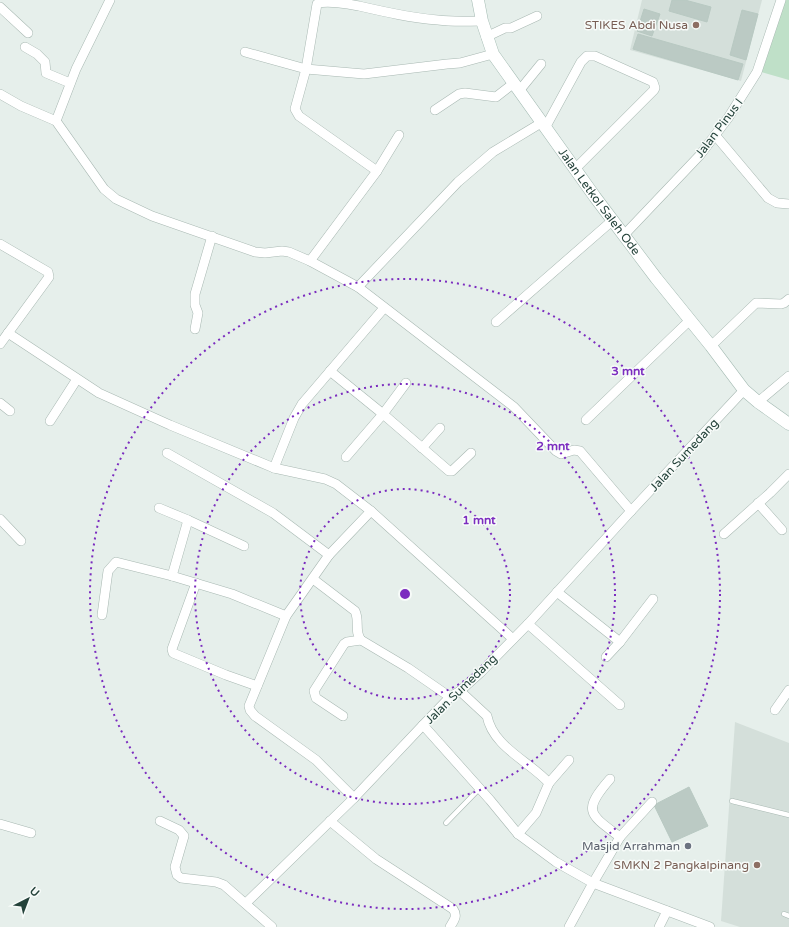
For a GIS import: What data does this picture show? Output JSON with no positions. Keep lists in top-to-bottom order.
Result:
{
  "streets": {
    "street": ["Jalan Pinus I", "Jalan Letkol Saleh Ode", "Jalan Sumedang"]
  },
  "crossings": [
    ["Jalan Pinus I", "Jalan Letkol Saleh Ode"],
    ["Jalan Letkol Saleh Ode", "Jalan Sumedang"]
  ],
  "places": ["STIKES Abdi Nusa", "Masjid Arrahman", "SMKN 2 Pangkalpinang"],
  "north": "top right",
  "rings": ["3 mnt", "2 mnt", "1 mnt"]
}
